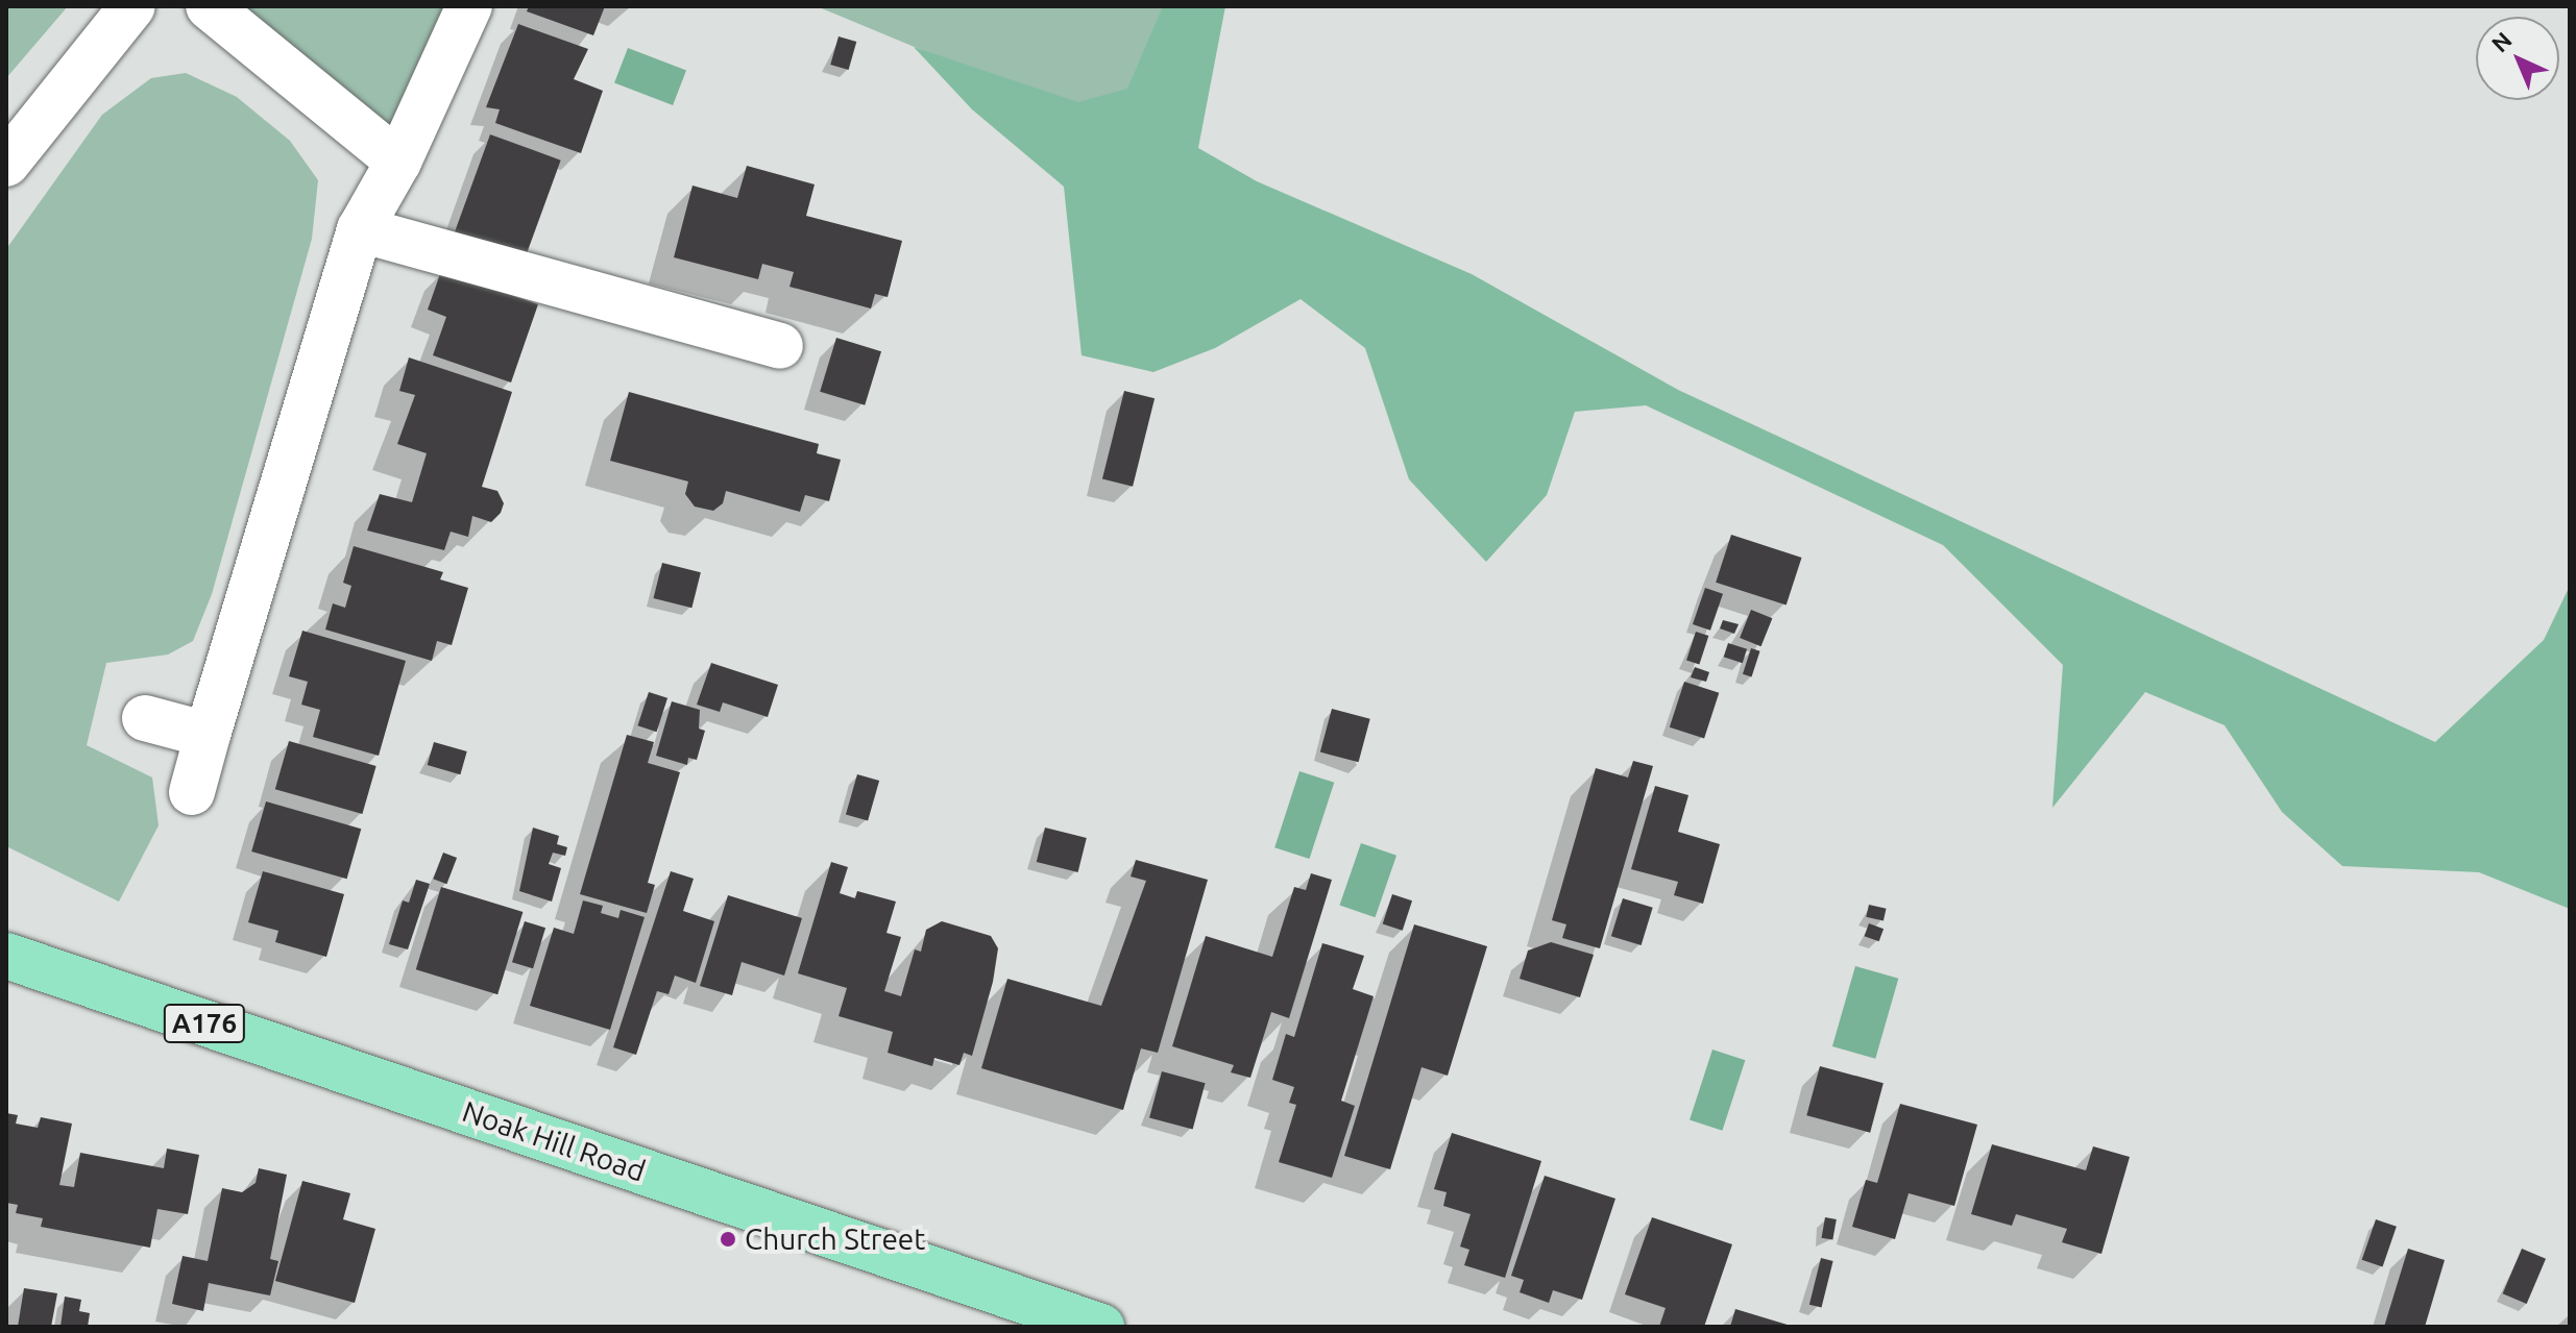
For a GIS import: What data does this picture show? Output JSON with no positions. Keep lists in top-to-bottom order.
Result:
{
  "streets": {
    "main road": ["A176", "Noak Hill Road"]
  },
  "places": ["Church Street"],
  "north": "top left"
}
